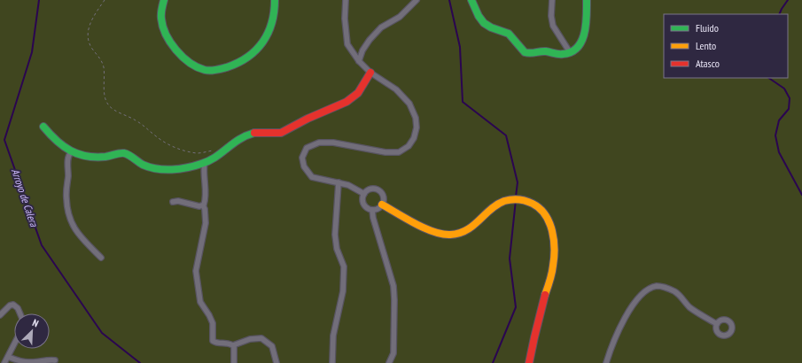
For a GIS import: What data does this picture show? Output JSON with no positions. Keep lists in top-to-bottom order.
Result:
{
  "water": ["Arroyo de Calera"],
  "legend": ["Fluido", "Lento", "Atasco"],
  "north": "top right"
}
